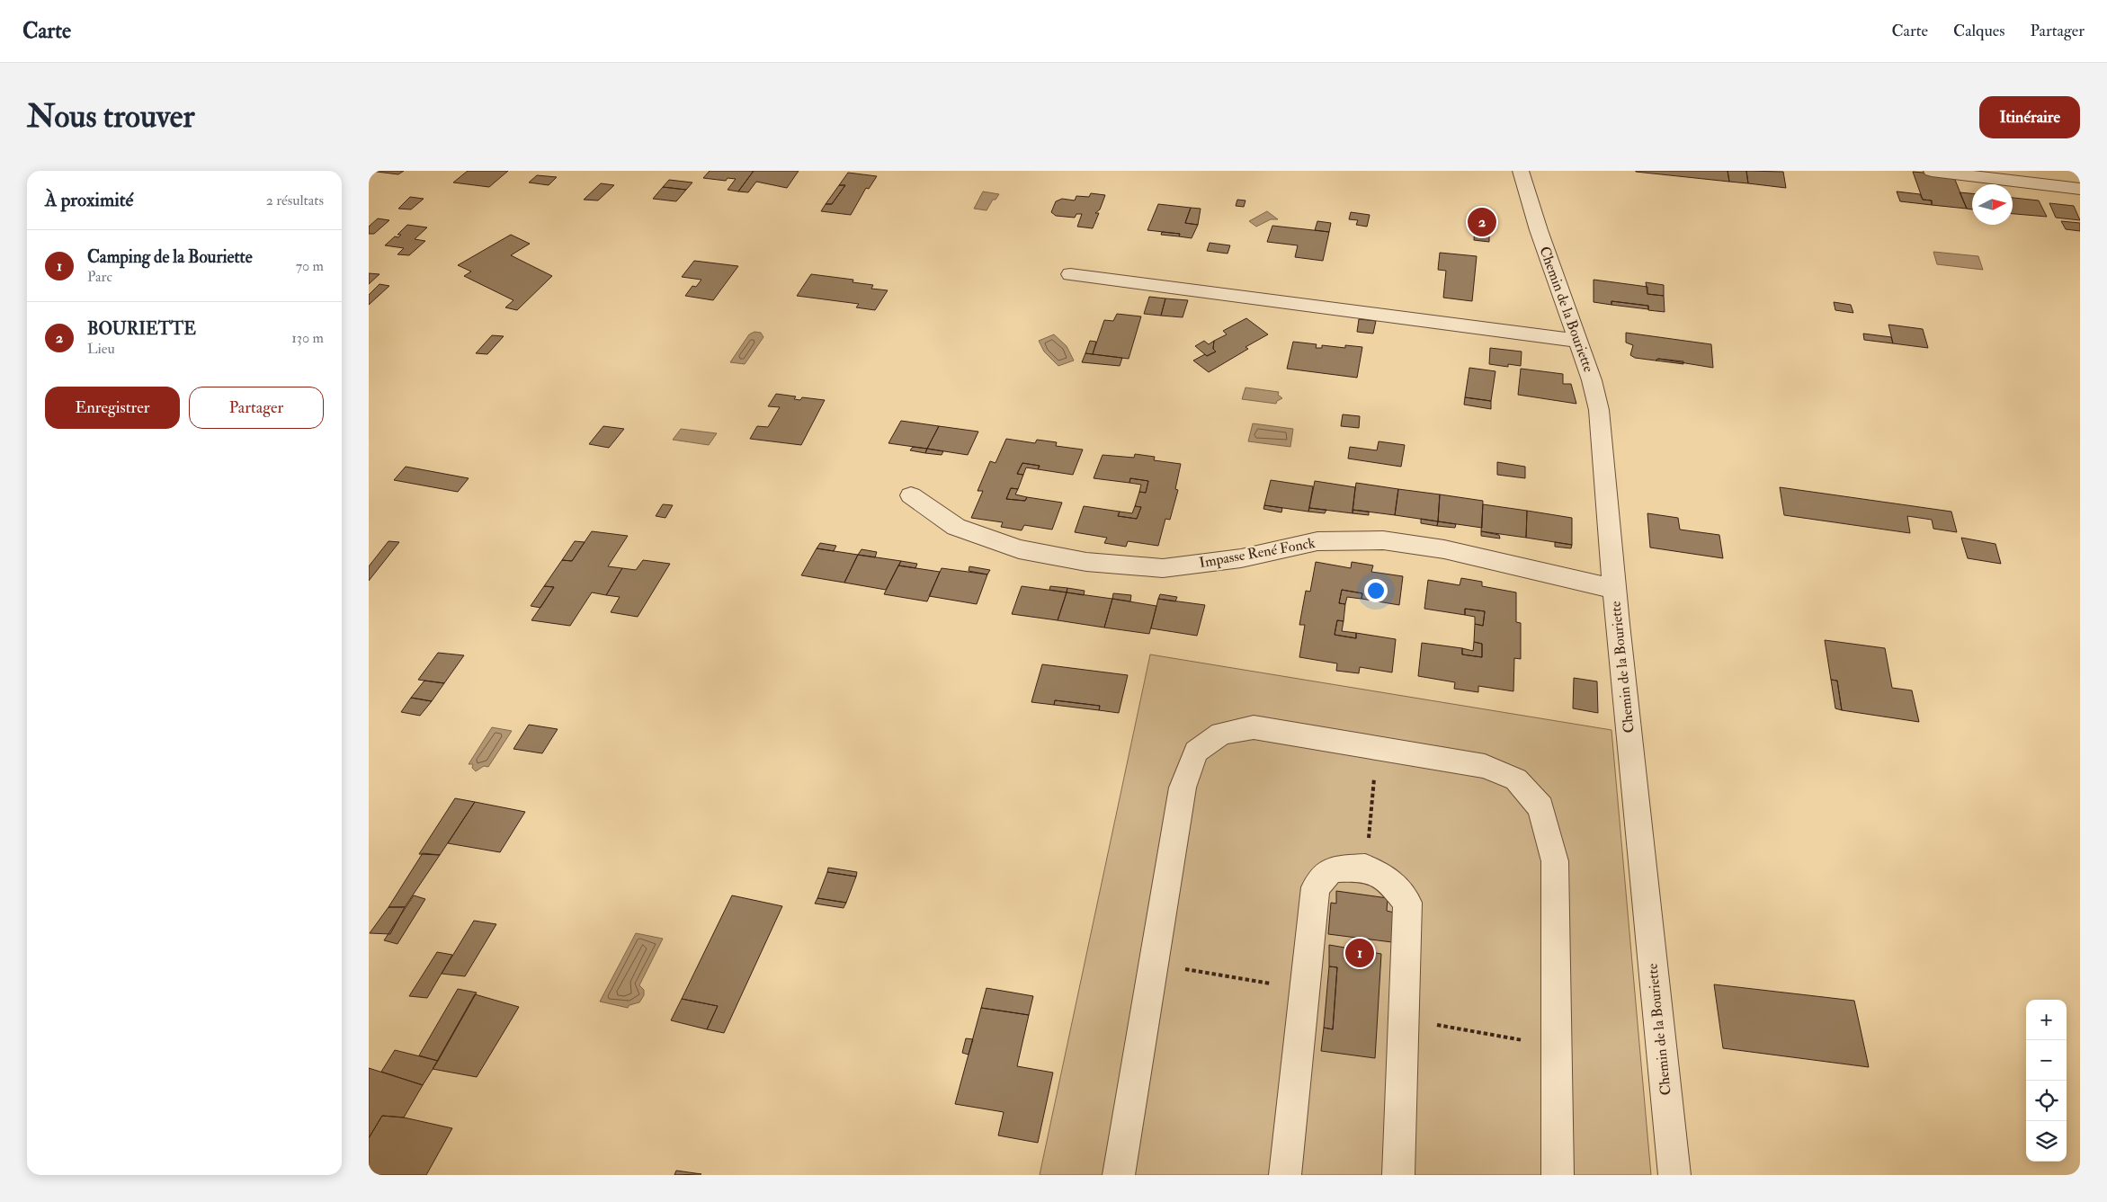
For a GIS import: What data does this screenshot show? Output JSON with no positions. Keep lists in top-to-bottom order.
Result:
{
  "streets": {
    "street": ["Chemin de la Bouriette", "Impasse René Fonck"]
  },
  "crossings": [
    ["Chemin de la Bouriette", "Impasse René Fonck"]
  ],
  "north": "right",
  "page": {
    "header": "Carte",
    "nav": ["Carte", "Calques", "Partager"],
    "buttons": [
      "Itinéraire",
      ["Enregistrer", "Partager"]
    ],
    "title": "Nous trouver",
    "heading": ["À proximité", "2 résultats"],
    "pins": ["2", "1"],
    "list": [
      {
        "mark": "1",
        "name": "Camping de la Bouriette",
        "note": "Parc",
        "value": "70 m"
      },
      {
        "mark": "2",
        "name": "BOURIETTE",
        "note": "Lieu",
        "value": "130 m"
      }
    ],
    "map_buttons": ["+", "−"]
  }
}
